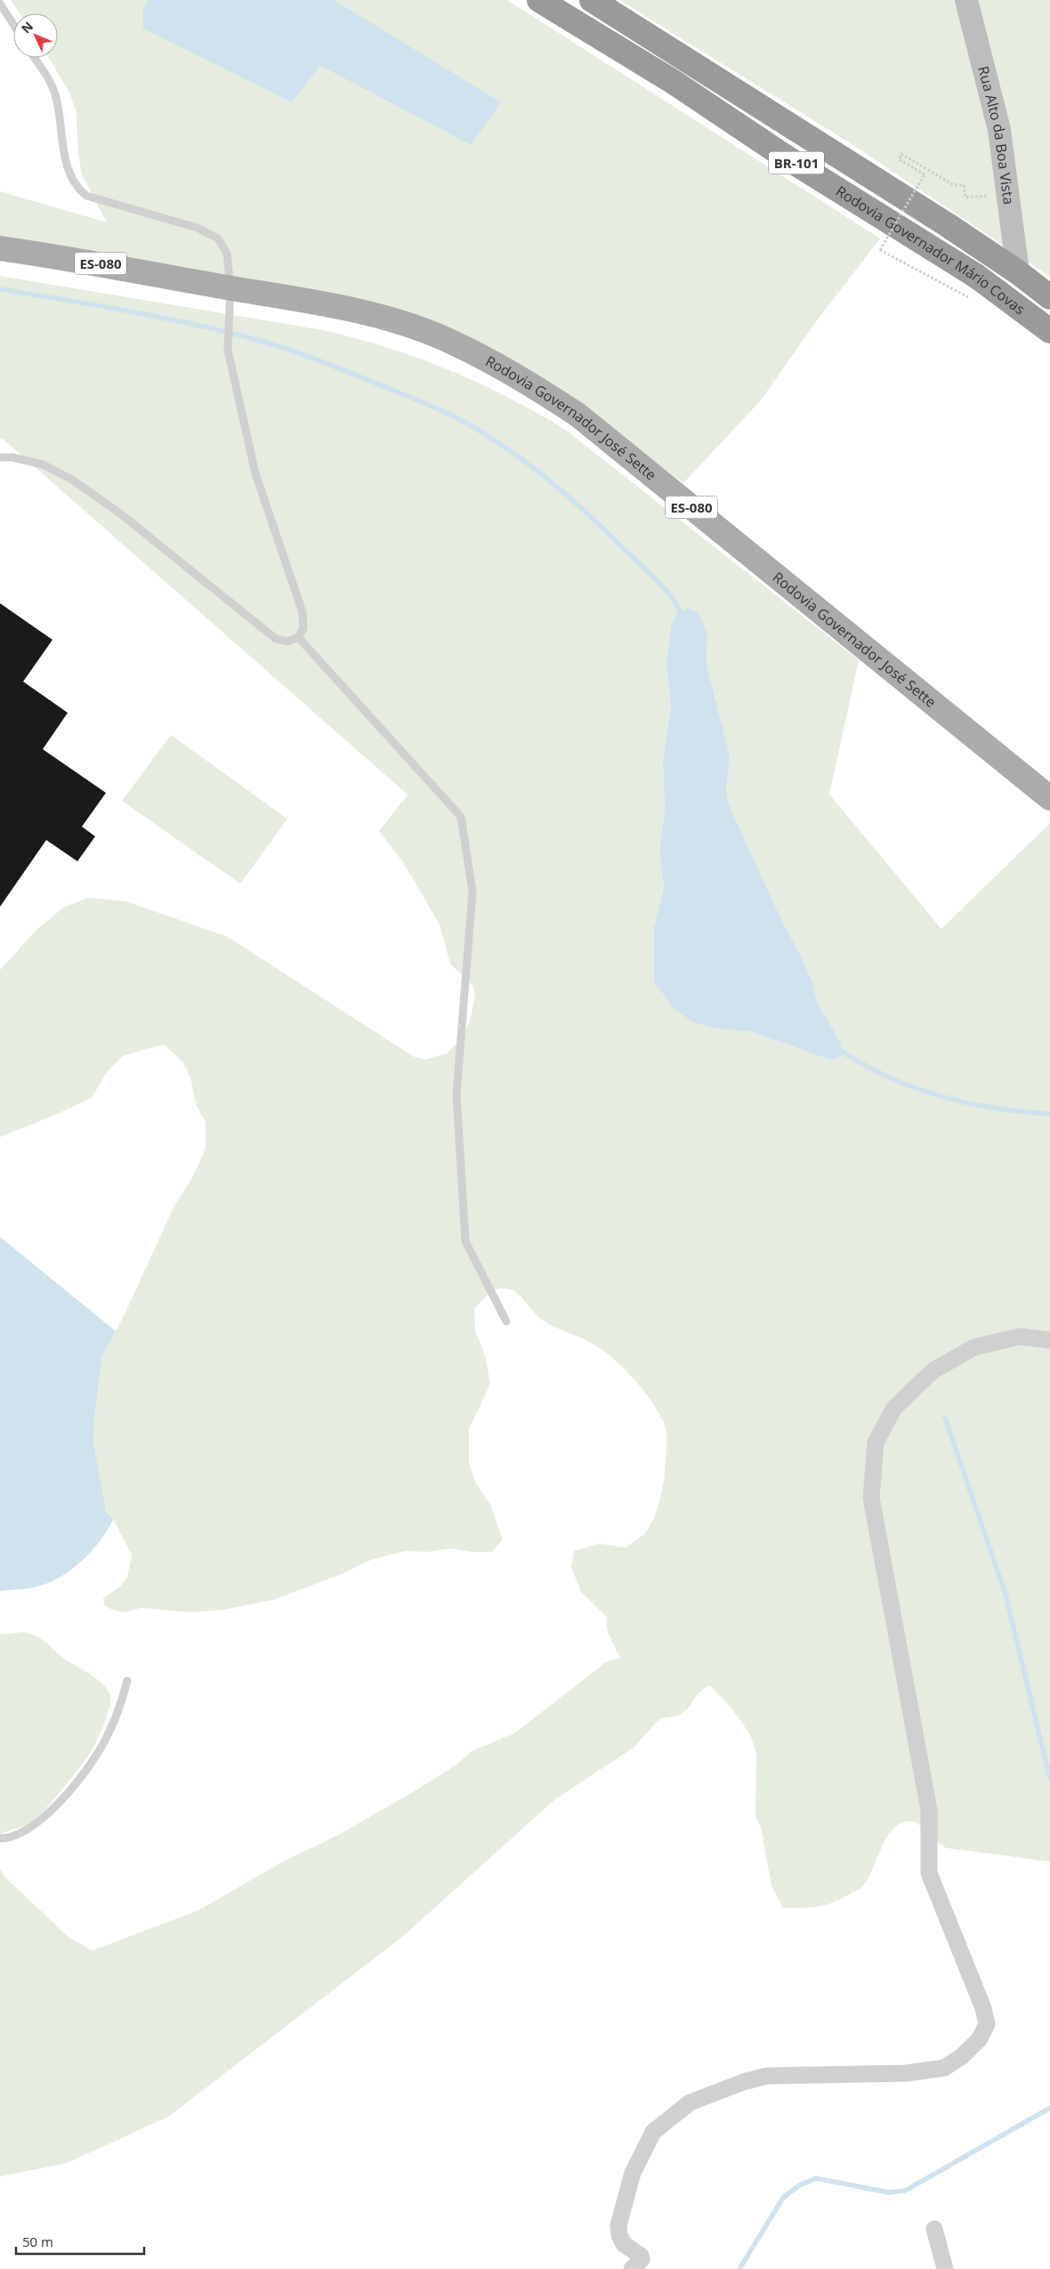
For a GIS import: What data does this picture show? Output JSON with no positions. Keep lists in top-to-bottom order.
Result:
{
  "streets": {
    "highway": ["BR-101", "Rodovia Governador Mário Covas"],
    "main road": ["ES-080", "Rodovia Governador José Sette"],
    "street": ["Rua Alto da Boa Vista"]
  },
  "crossings": [
    ["Rua Alto da Boa Vista", "Rodovia Governador Mário Covas"]
  ],
  "scale_bar": "50 m",
  "north": "top left"
}
